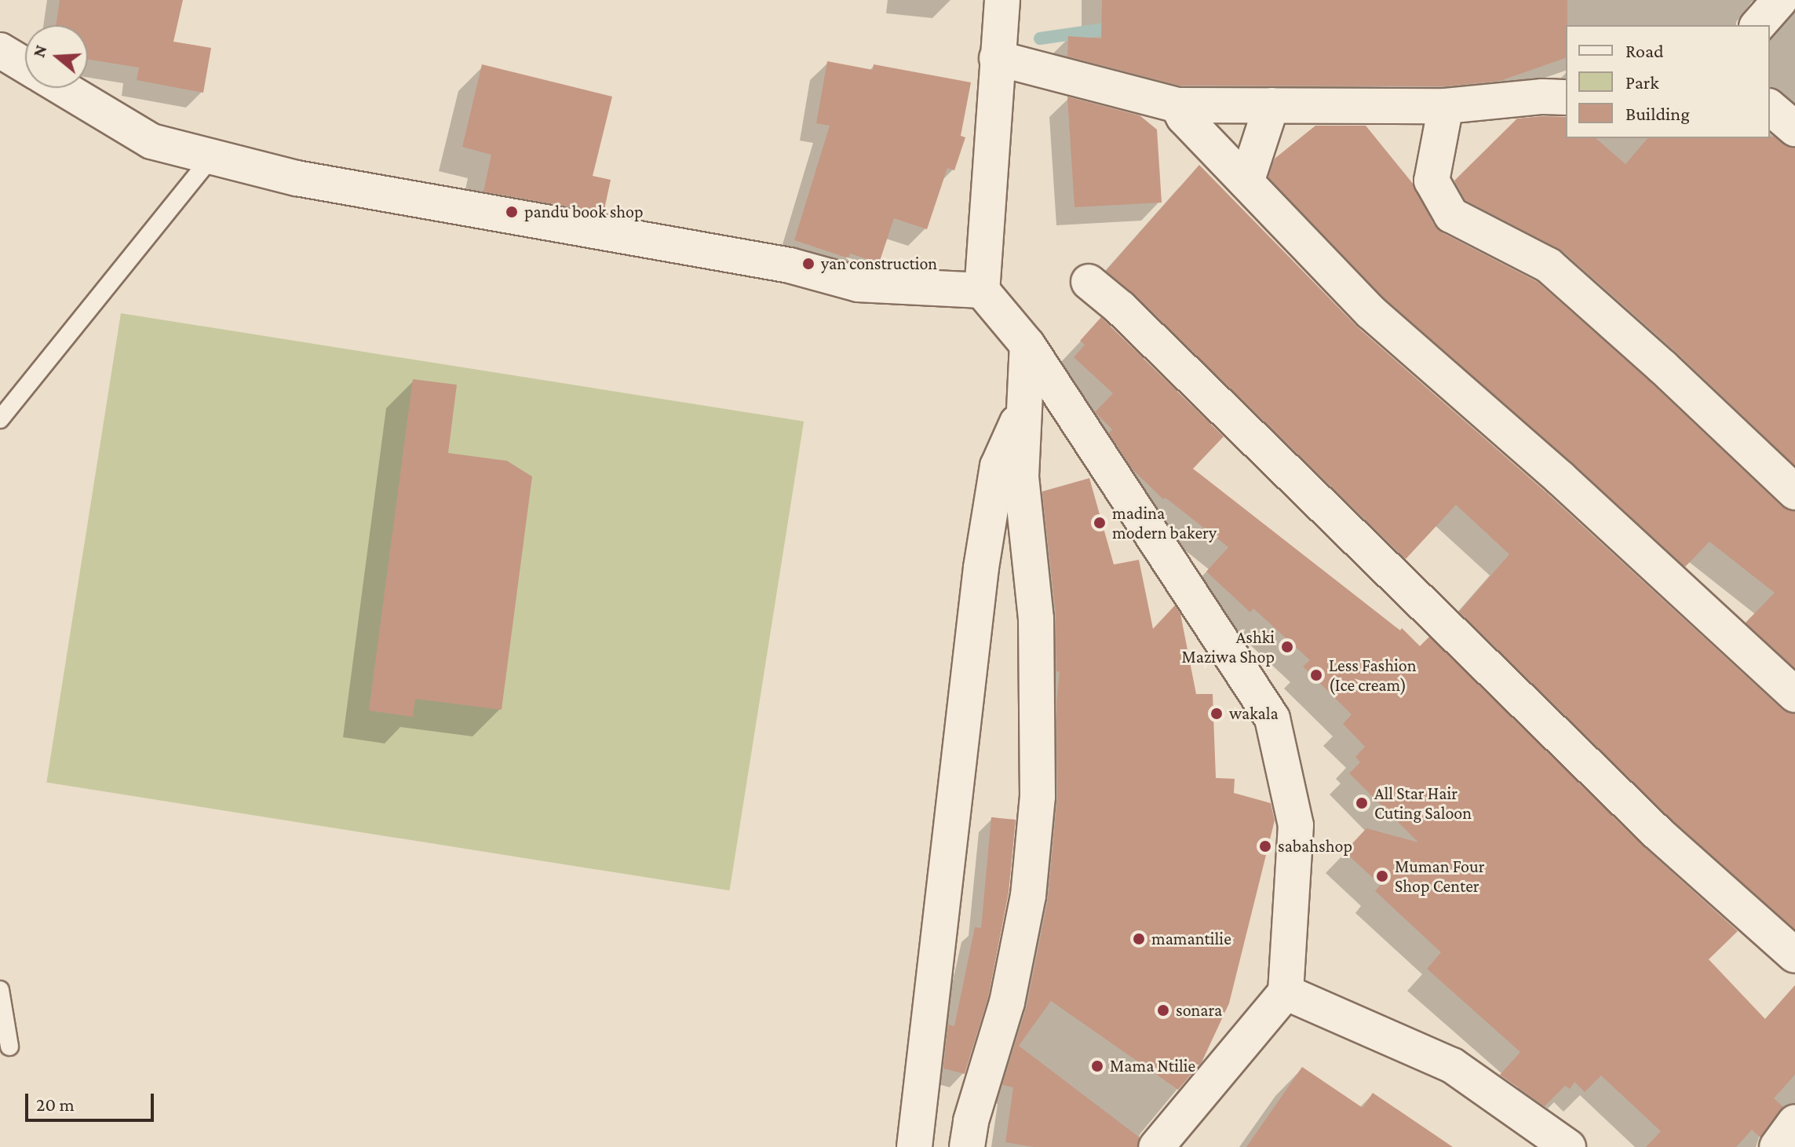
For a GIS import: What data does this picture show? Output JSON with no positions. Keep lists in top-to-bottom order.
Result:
{
  "places": [
    "pandu book shop",
    "yan construction",
    "madina modern bakery",
    "Ashki Maziwa Shop",
    "Less Fashion (Ice cream)",
    "wakala",
    "All Star Hair Cuting Saloon",
    "sabahshop",
    "Muman Four Shop Center",
    "mamantilie",
    "sonara",
    "Mama Ntilie"
  ],
  "legend": ["Road", "Park", "Building"],
  "scale_bar": "20 m",
  "north": "left"
}
